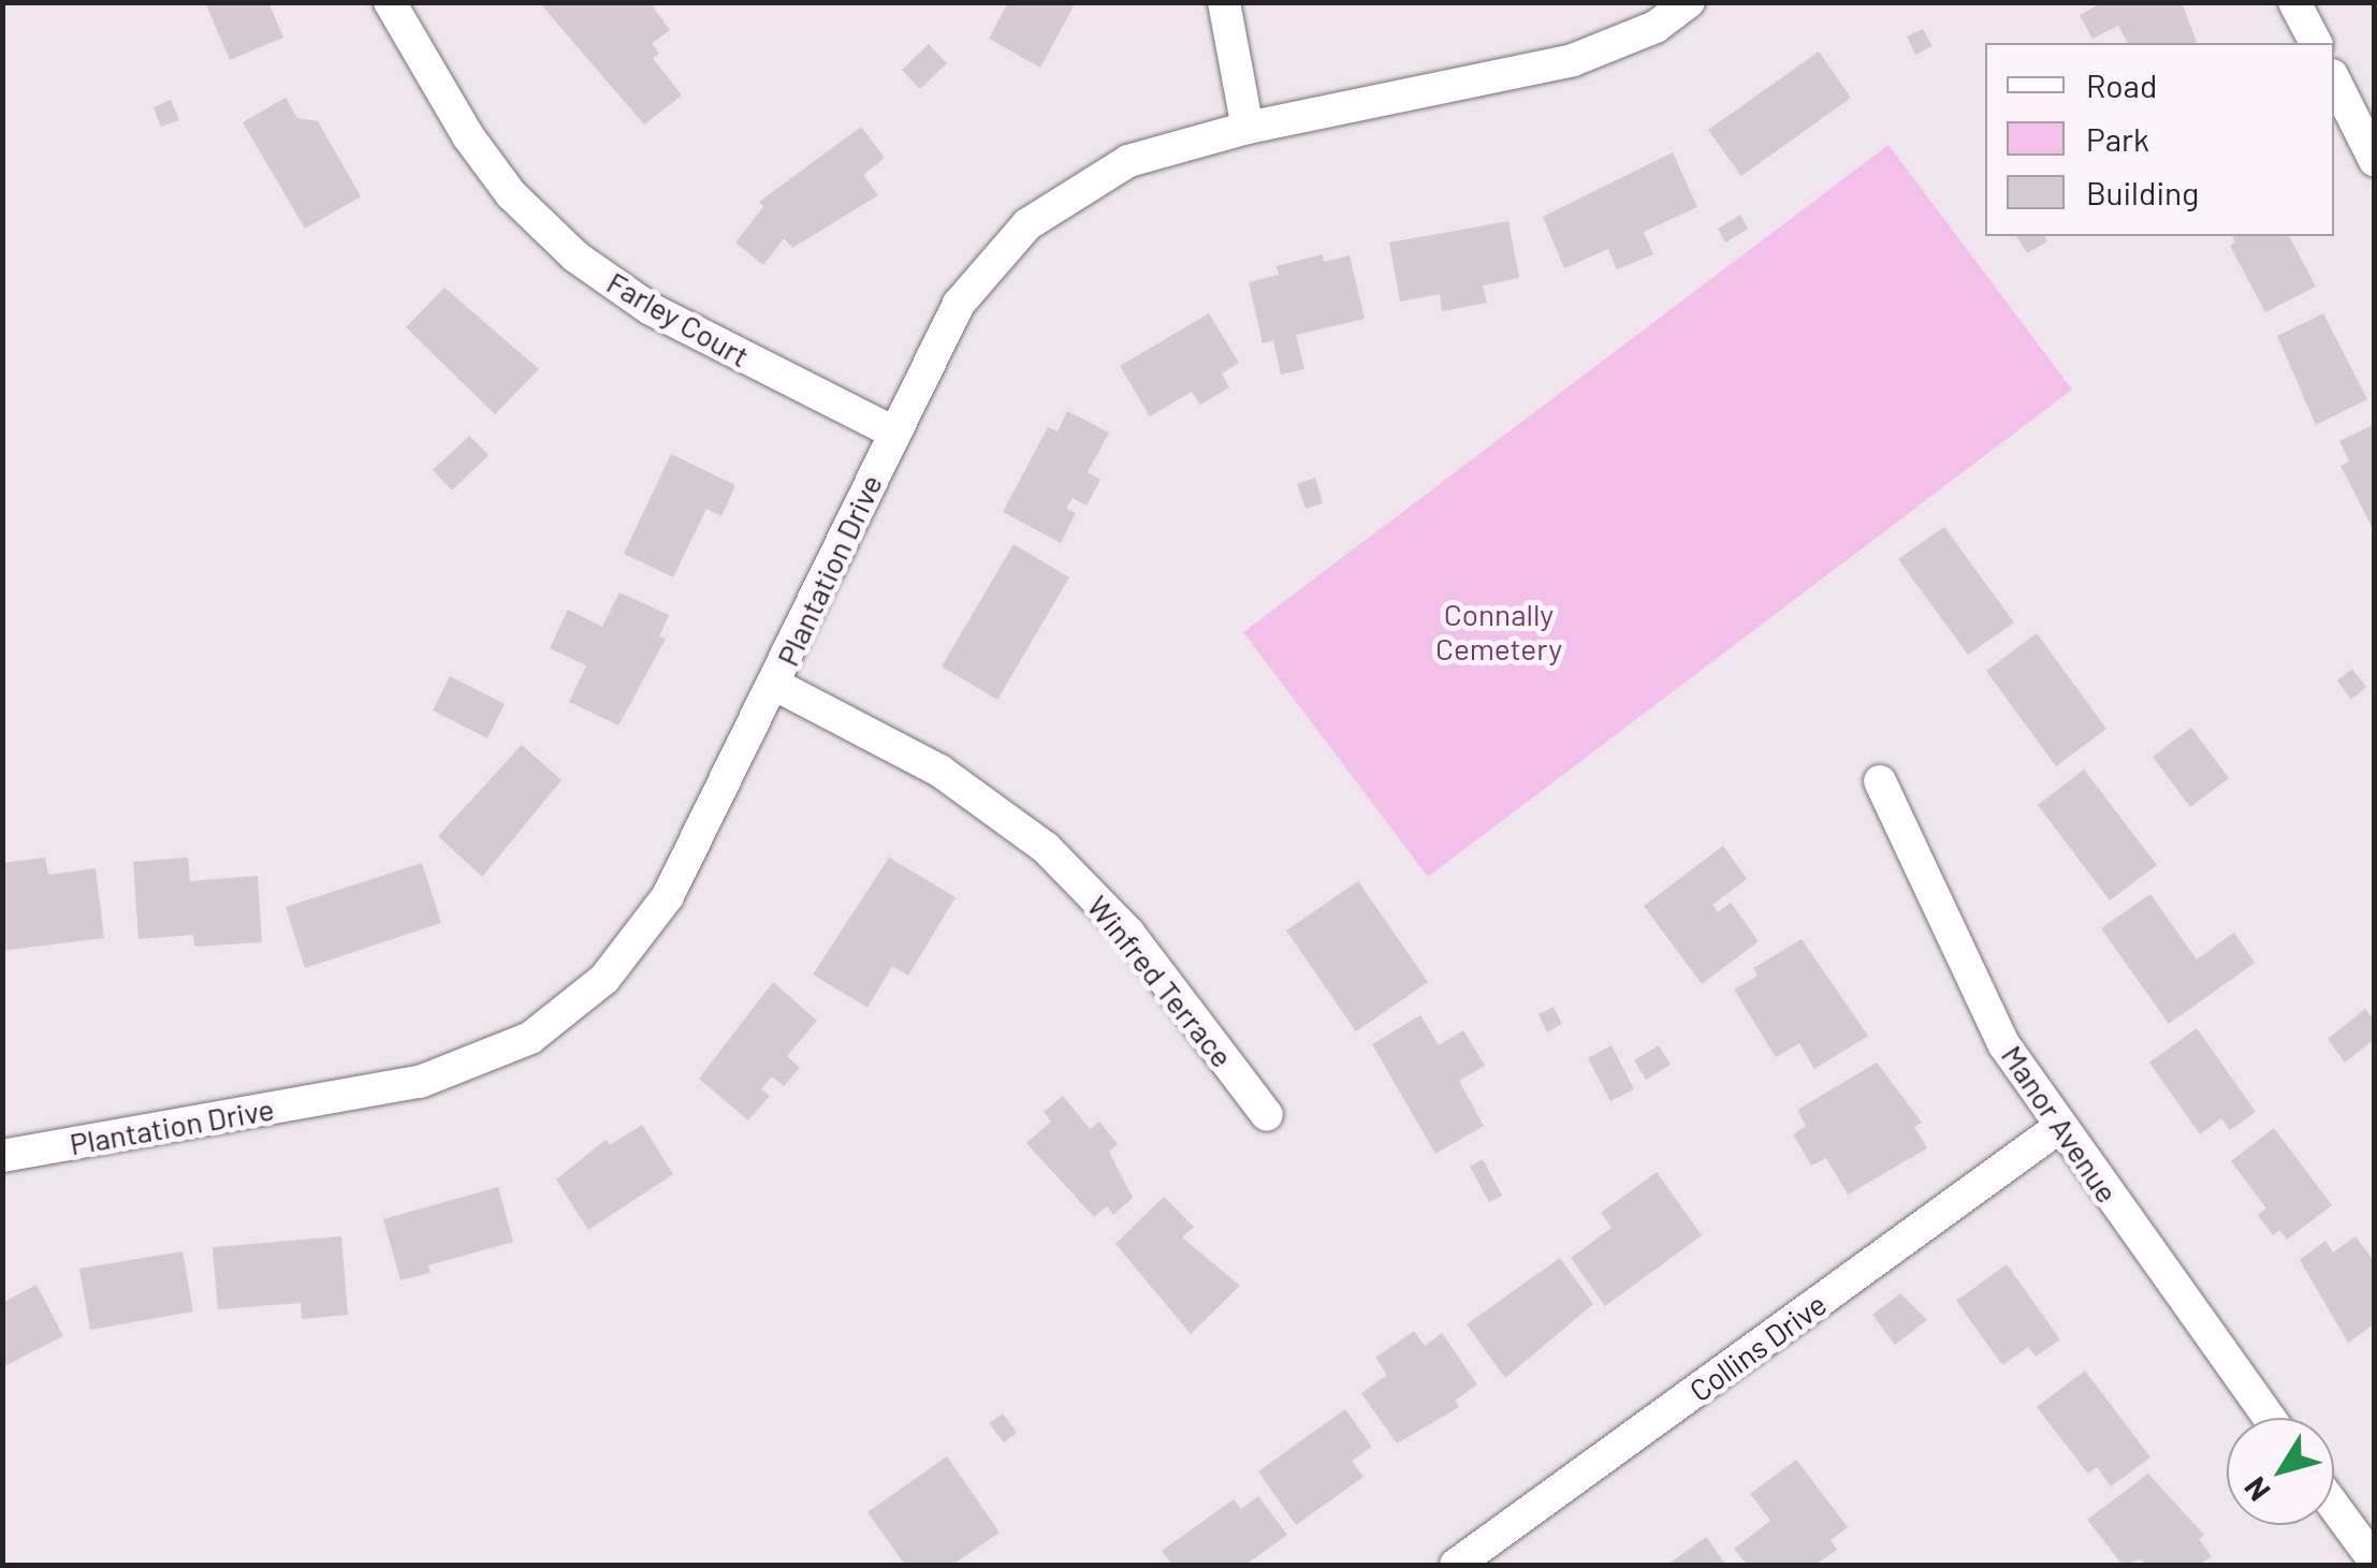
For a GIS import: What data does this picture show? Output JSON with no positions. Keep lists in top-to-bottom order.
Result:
{
  "streets": {
    "street": [
      "Farley Court",
      "Plantation Drive",
      "Winfred Terrace",
      "Manor Avenue",
      "Collins Drive"
    ]
  },
  "crossings": [
    ["Farley Court", "Plantation Drive"],
    ["Plantation Drive", "Winfred Terrace"],
    ["Manor Avenue", "Collins Drive"]
  ],
  "parks": ["Connally Cemetery"],
  "legend": ["Road", "Park", "Building"],
  "north": "bottom left"
}
